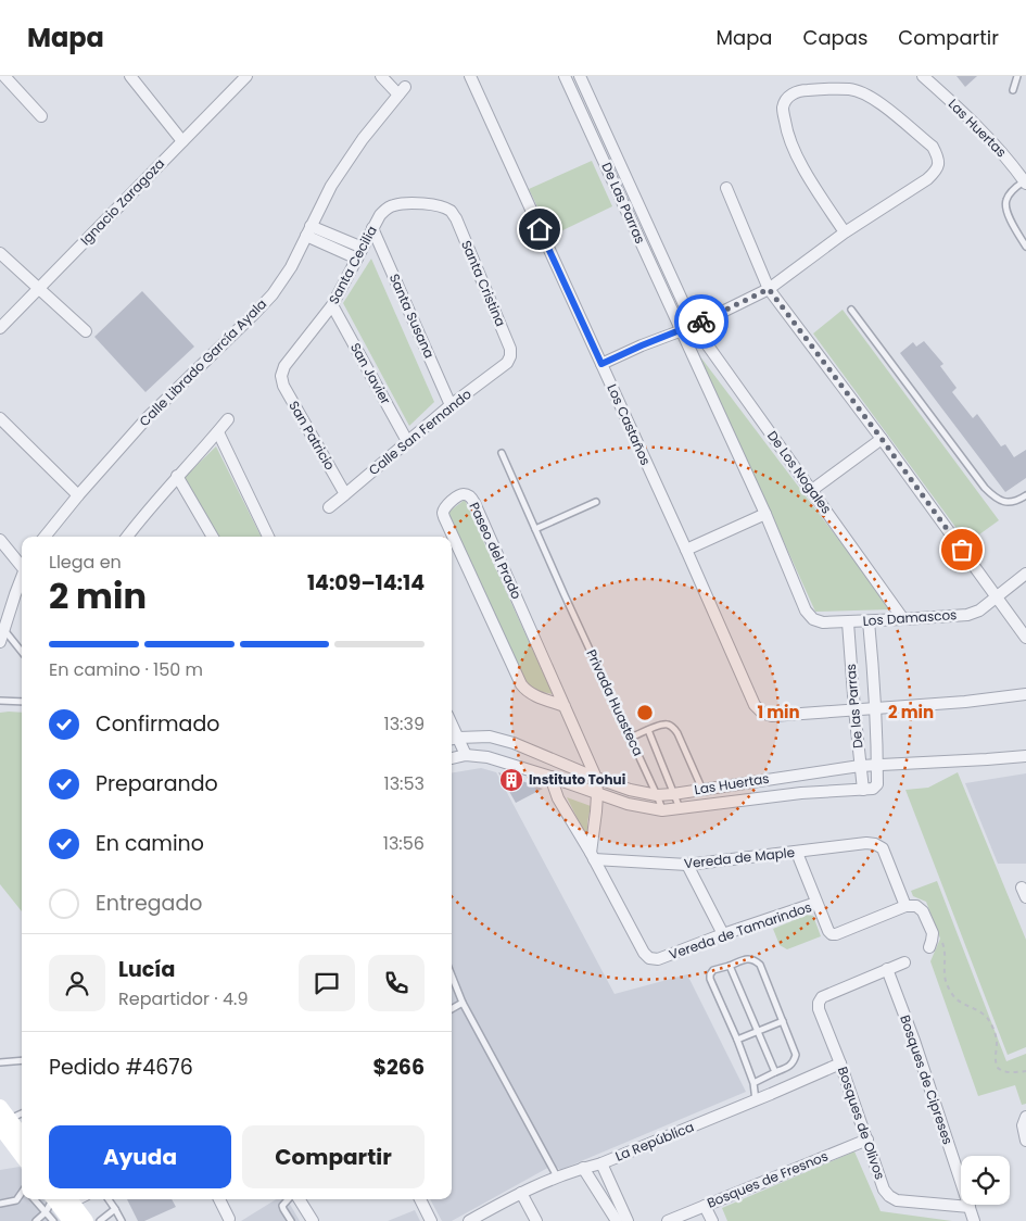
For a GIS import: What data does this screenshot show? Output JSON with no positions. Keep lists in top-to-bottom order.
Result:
{
  "streets": {
    "street": [
      "Las Huertas",
      "Ignacio Zaragoza",
      "De Las Parras",
      "Santa Cecilia",
      "Santa Cristina",
      "Santa Susana",
      "Calle Librado García Ayala",
      "San Javier",
      "Los Castaños",
      "Calle San Fernando",
      "San Patricio",
      "De Los Nogales",
      "Paseo del Prado",
      "Los Damascos",
      "De las Parras",
      "Vereda de Maple",
      "Vereda de Tamarindos",
      "Bosques de Cipreses",
      "Bosques de Olivos",
      "La República",
      "Bosques de Fresnos"
    ],
    "lane": ["Privada Huasteca"]
  },
  "crossings": [
    ["Las Huertas", "Paseo del Prado"],
    ["Las Huertas", "Privada Huasteca"],
    ["Las Huertas", "De las Parras"],
    ["De Las Parras", "De Los Nogales"],
    ["Santa Cecilia", "Santa Cristina"],
    ["Santa Cecilia", "Santa Susana"],
    ["Santa Cecilia", "San Javier"],
    ["Santa Cecilia", "San Patricio"],
    ["Santa Cristina", "Calle San Fernando"],
    ["Santa Susana", "Calle San Fernando"],
    ["San Javier", "Calle San Fernando"],
    ["Los Castaños", "De las Parras"],
    ["Calle San Fernando", "San Patricio"],
    ["De Los Nogales", "Los Damascos"],
    ["Paseo del Prado", "Vereda de Maple"],
    ["Paseo del Prado", "Vereda de Tamarindos"],
    ["Los Damascos", "De las Parras"],
    ["Vereda de Maple", "Vereda de Tamarindos"],
    ["Bosques de Cipreses", "Bosques de Olivos"],
    ["Bosques de Olivos", "La República"],
    ["Bosques de Olivos", "Bosques de Fresnos"]
  ],
  "places": {
    "building": ["Instituto Tohui"]
  },
  "page": {
    "header": "Mapa",
    "nav": ["Mapa", "Capas", "Compartir"],
    "heading": ["2 min", "Llega en", "14:09–14:14"],
    "panel": [
      "Lucía",
      "Repartidor · 4.9",
      "Pedido #4676",
      "$266"
    ],
    "bar": "En camino · 150 m",
    "list": [
      ["Confirmado", "13:39"],
      ["Preparando", "13:53"],
      ["En camino", "13:56"],
      "Entregado"
    ],
    "buttons": ["Ayuda", "Compartir"]
  },
  "rings": ["1 min", "2 min"]
}
